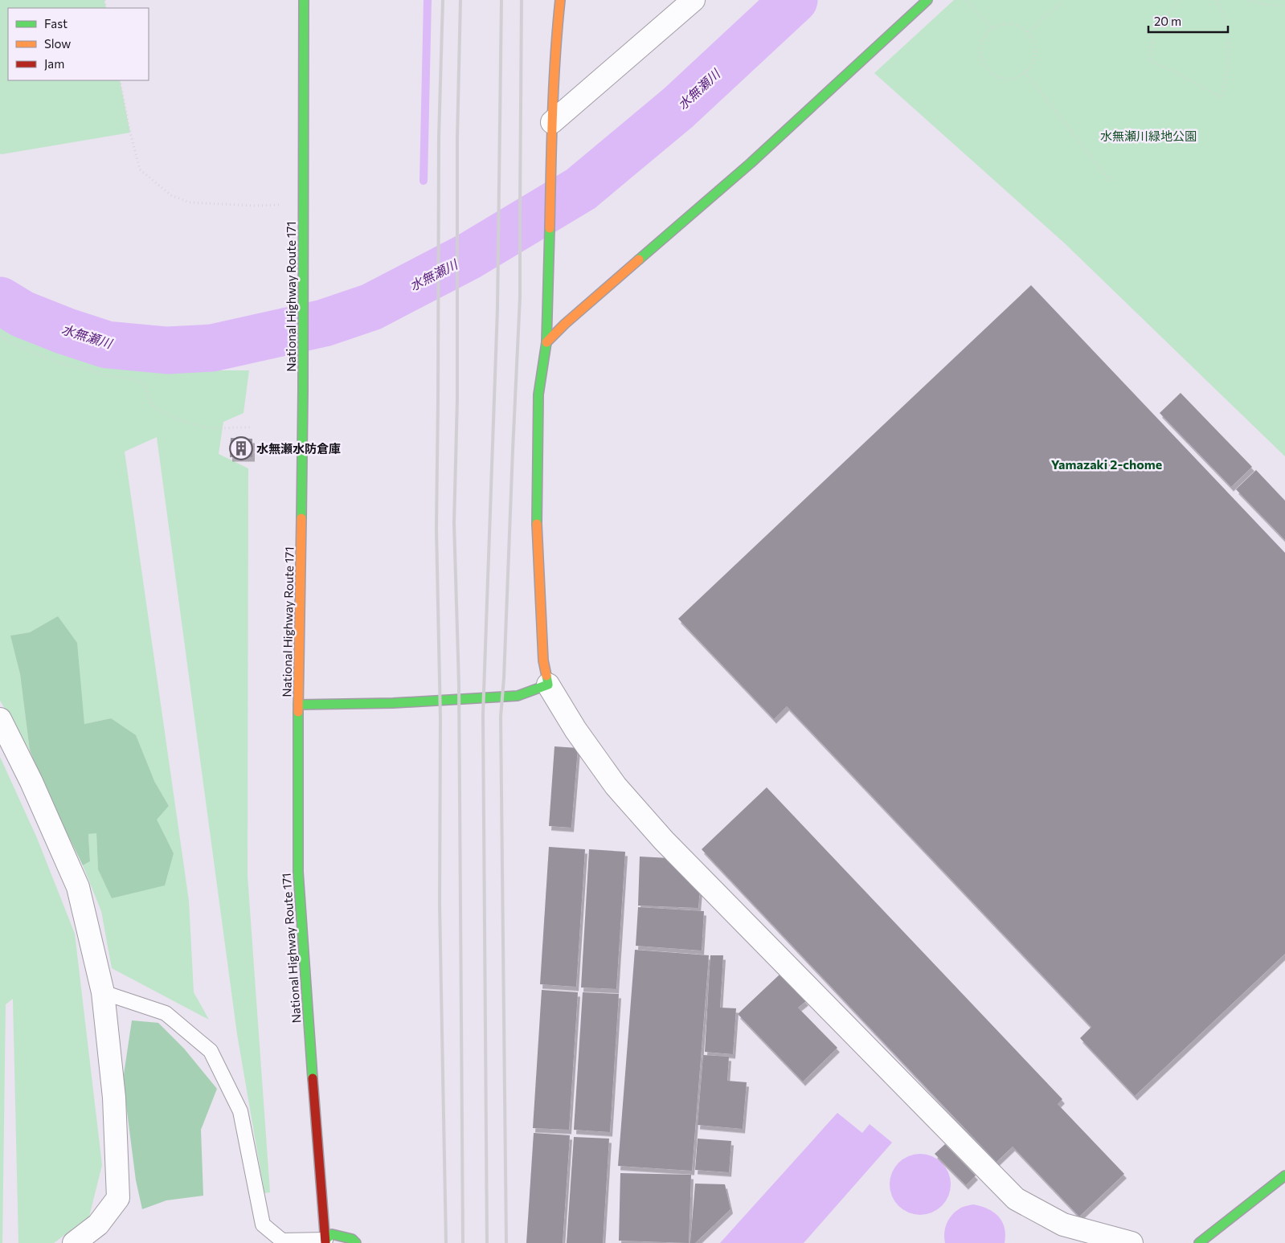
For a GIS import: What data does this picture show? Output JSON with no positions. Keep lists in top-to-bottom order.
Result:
{
  "streets": {
    "main road": ["National Highway Route 171"]
  },
  "districts": ["Yamazaki 2-chome"],
  "water": ["水無瀬川"],
  "parks": ["水無瀬川緑地公園"],
  "places": {
    "building": ["水無瀬水防倉庫"]
  },
  "legend": ["Fast", "Slow", "Jam"],
  "scale_bar": "20 m"
}
